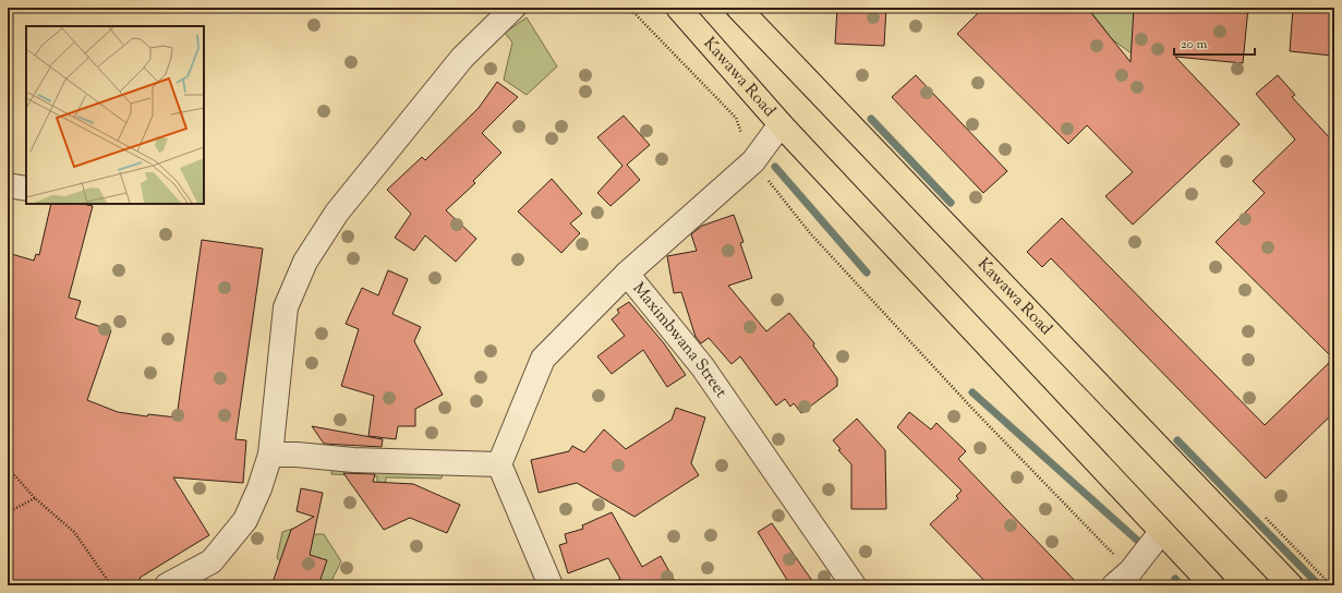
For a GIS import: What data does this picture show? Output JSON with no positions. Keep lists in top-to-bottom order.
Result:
{
  "streets": {
    "main road": ["Kawawa Road"],
    "street": ["Maximbwana Street"]
  },
  "crossings": [
    ["Kawawa Road", "Maximbwana Street"]
  ],
  "scale_bar": "20 m"
}
